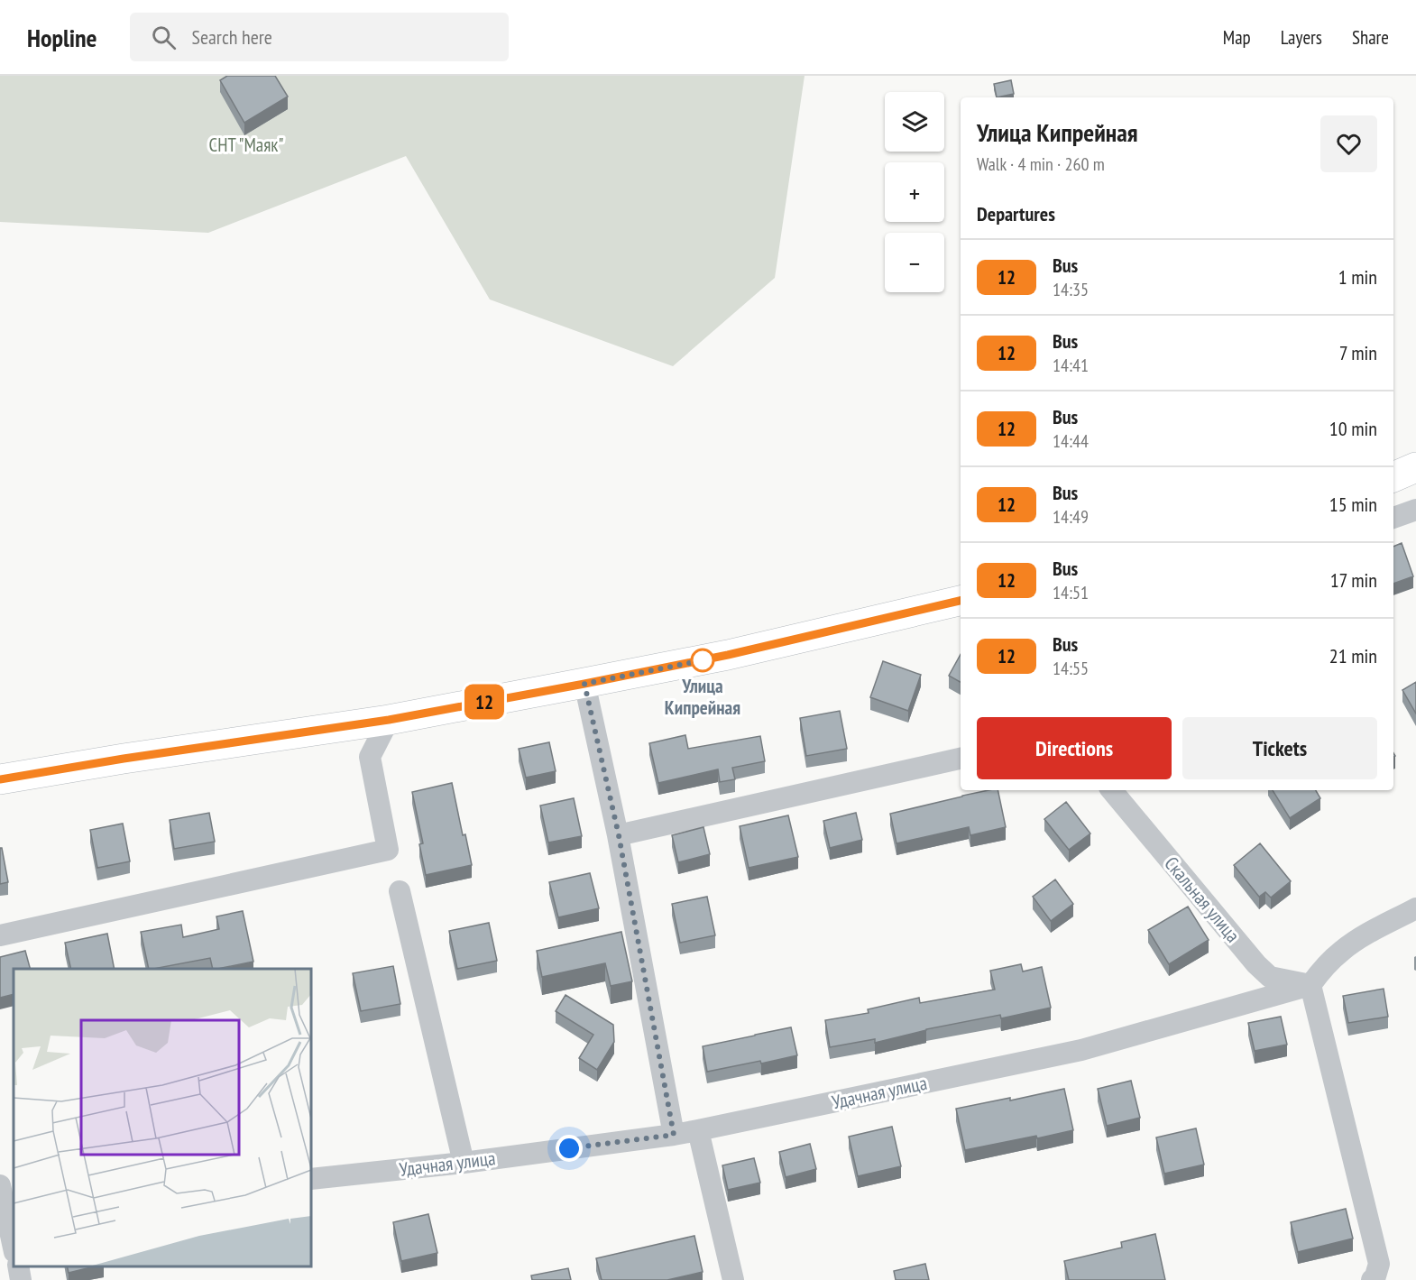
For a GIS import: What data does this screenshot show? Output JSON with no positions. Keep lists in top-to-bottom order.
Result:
{
  "streets": {
    "street": ["Скальная улица", "Удачная улица"]
  },
  "crossings": [
    ["Скальная улица", "Удачная улица"]
  ],
  "parks": ["СНТ \"Маяк\""],
  "places": ["Улица Кипрейная"],
  "lines": ["bus line 12"],
  "page": {
    "header": "Hopline",
    "search": "Search here",
    "nav": ["Map", "Layers", "Share"],
    "on_map": "12",
    "map_buttons": ["+", "−"],
    "heading": [
      ["Улица Кипрейная", "Walk · 4 min · 260 m"],
      "Departures"
    ],
    "list": [
      {
        "mark": "12",
        "name": "Bus",
        "note": "14:35",
        "value": "1 min"
      },
      {
        "mark": "12",
        "name": "Bus",
        "note": "14:41",
        "value": "7 min"
      },
      {
        "mark": "12",
        "name": "Bus",
        "note": "14:44",
        "value": "10 min"
      },
      {
        "mark": "12",
        "name": "Bus",
        "note": "14:49",
        "value": "15 min"
      },
      {
        "mark": "12",
        "name": "Bus",
        "note": "14:51",
        "value": "17 min"
      },
      {
        "mark": "12",
        "name": "Bus",
        "note": "14:55",
        "value": "21 min"
      }
    ],
    "buttons": ["Directions", "Tickets"]
  }
}
